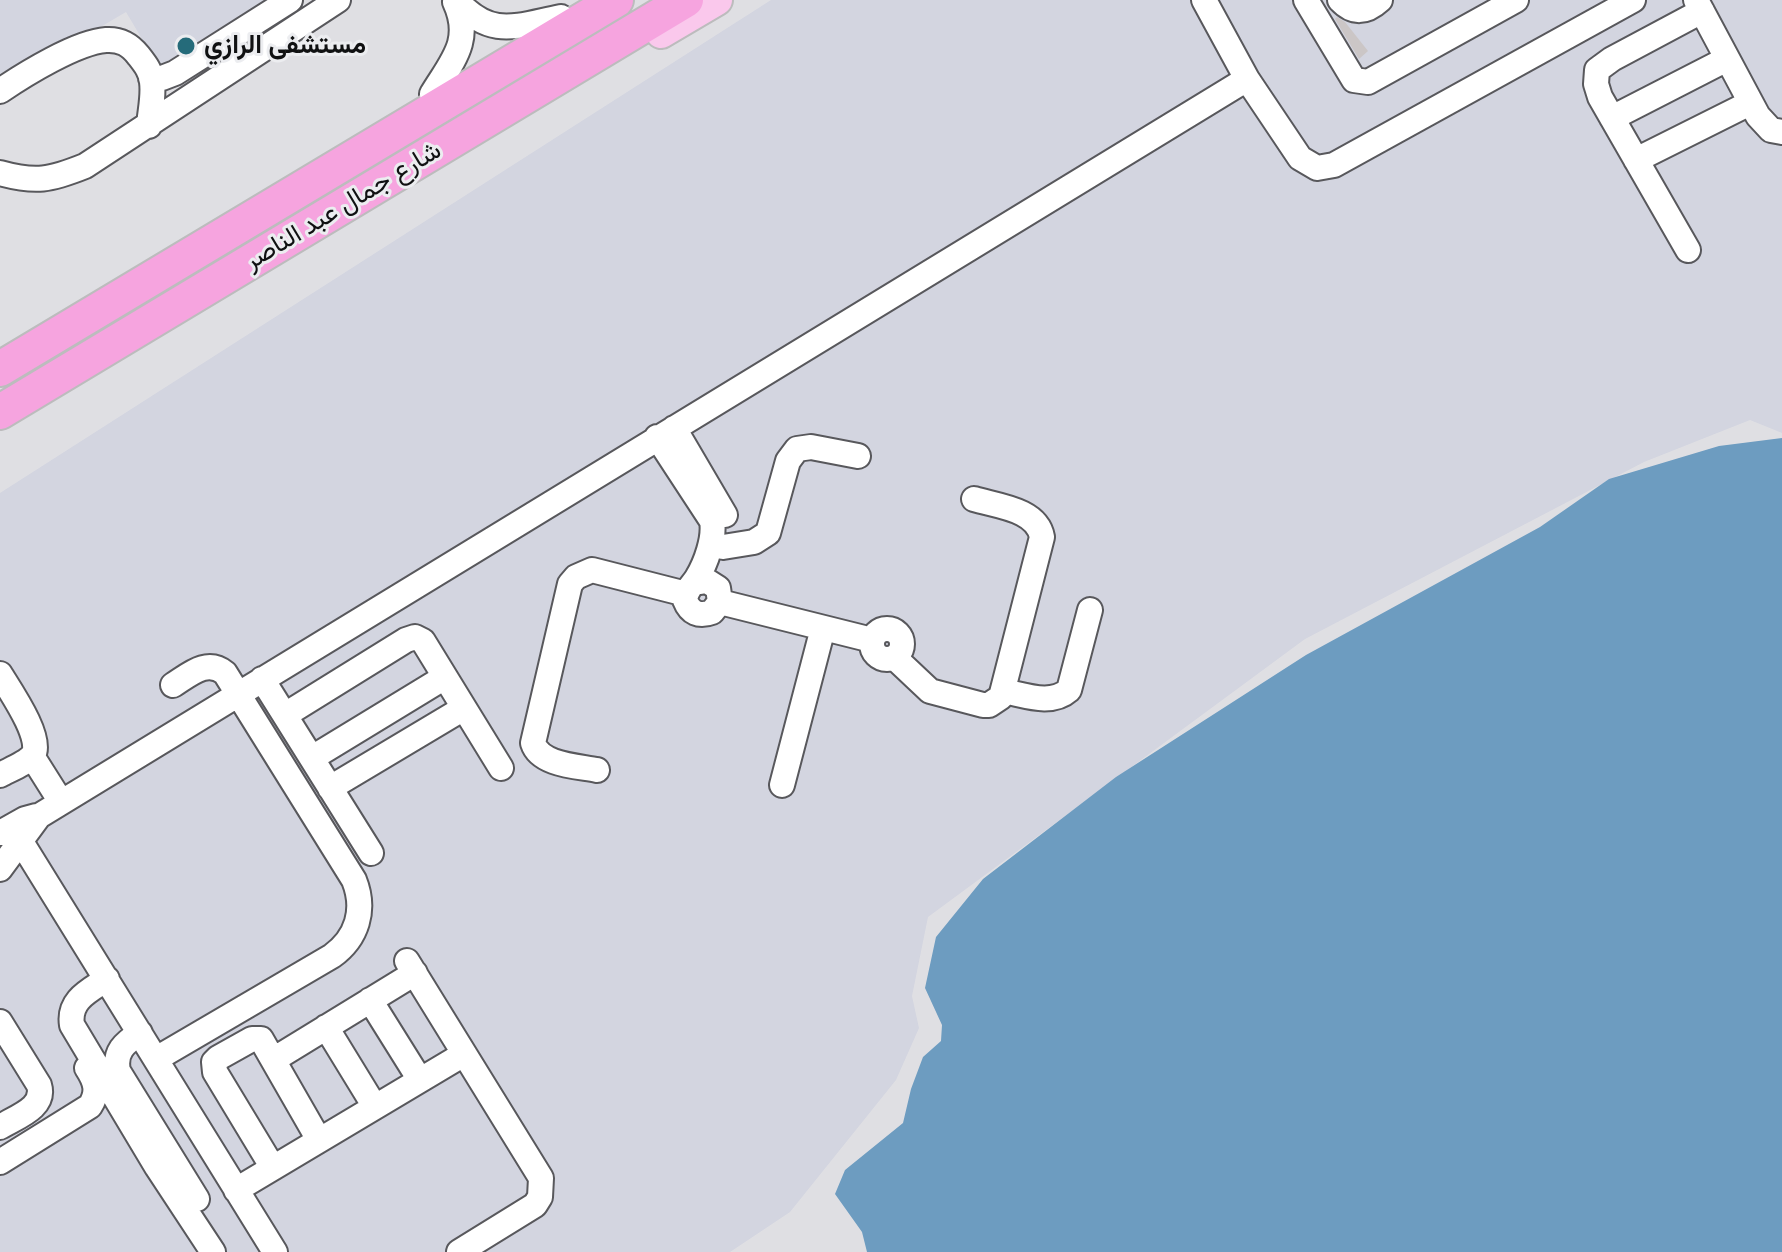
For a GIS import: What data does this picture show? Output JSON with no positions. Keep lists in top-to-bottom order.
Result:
{
  "streets": {
    "highway": ["شارع جمال عبد الناصر"]
  },
  "places": ["مستشفى الرازي"]
}
